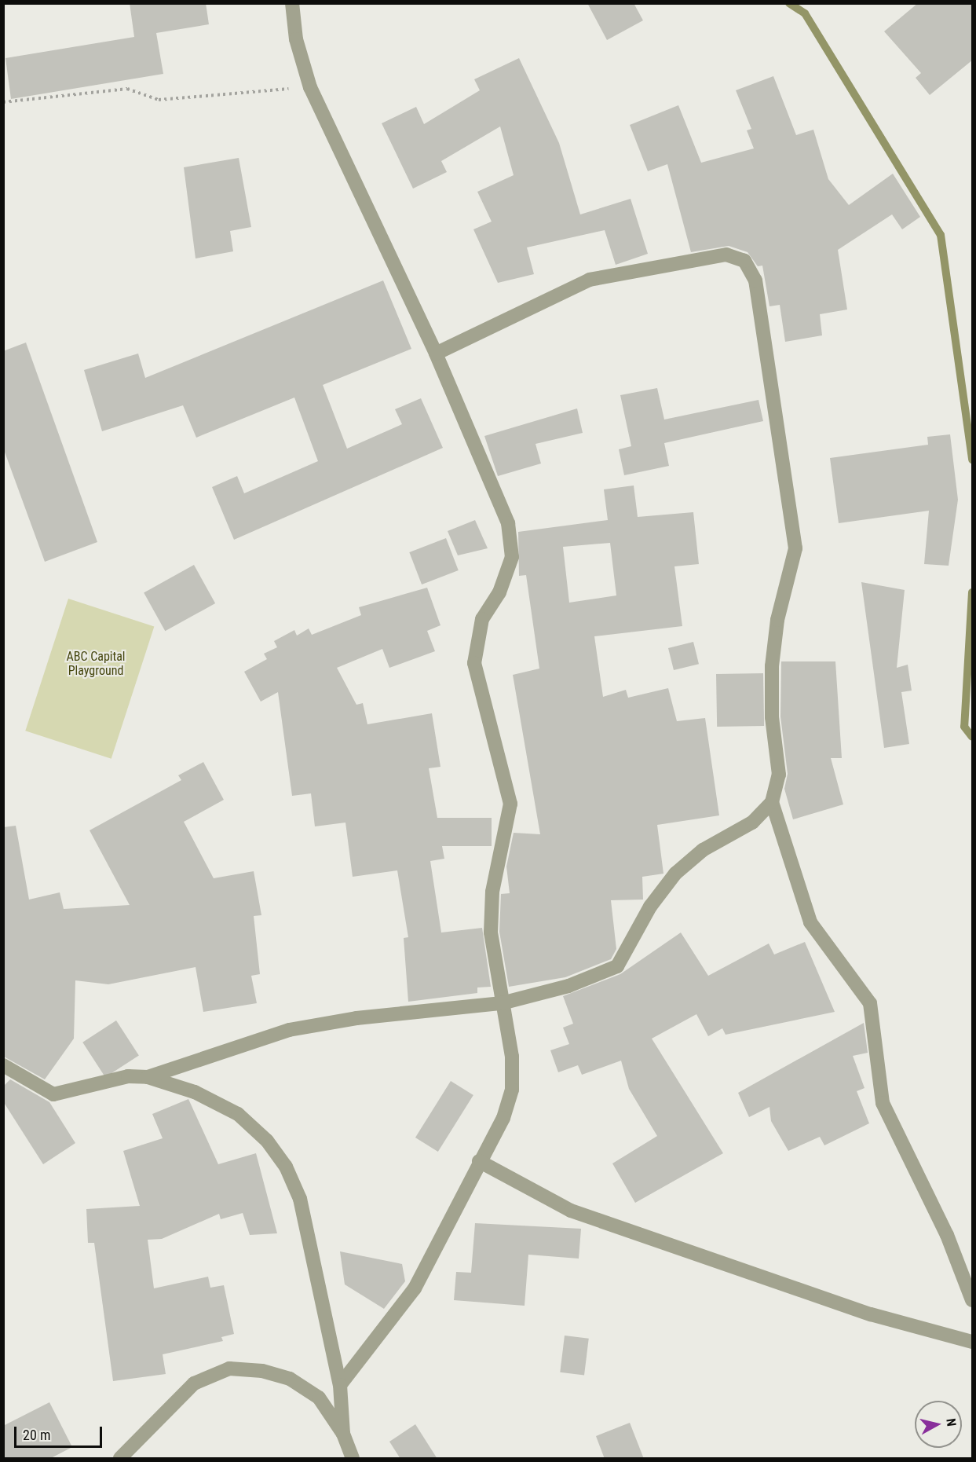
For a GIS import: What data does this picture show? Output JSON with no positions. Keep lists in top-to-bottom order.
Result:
{
  "parks": ["ABC Capital Playground"],
  "scale_bar": "20 m",
  "north": "right"
}
